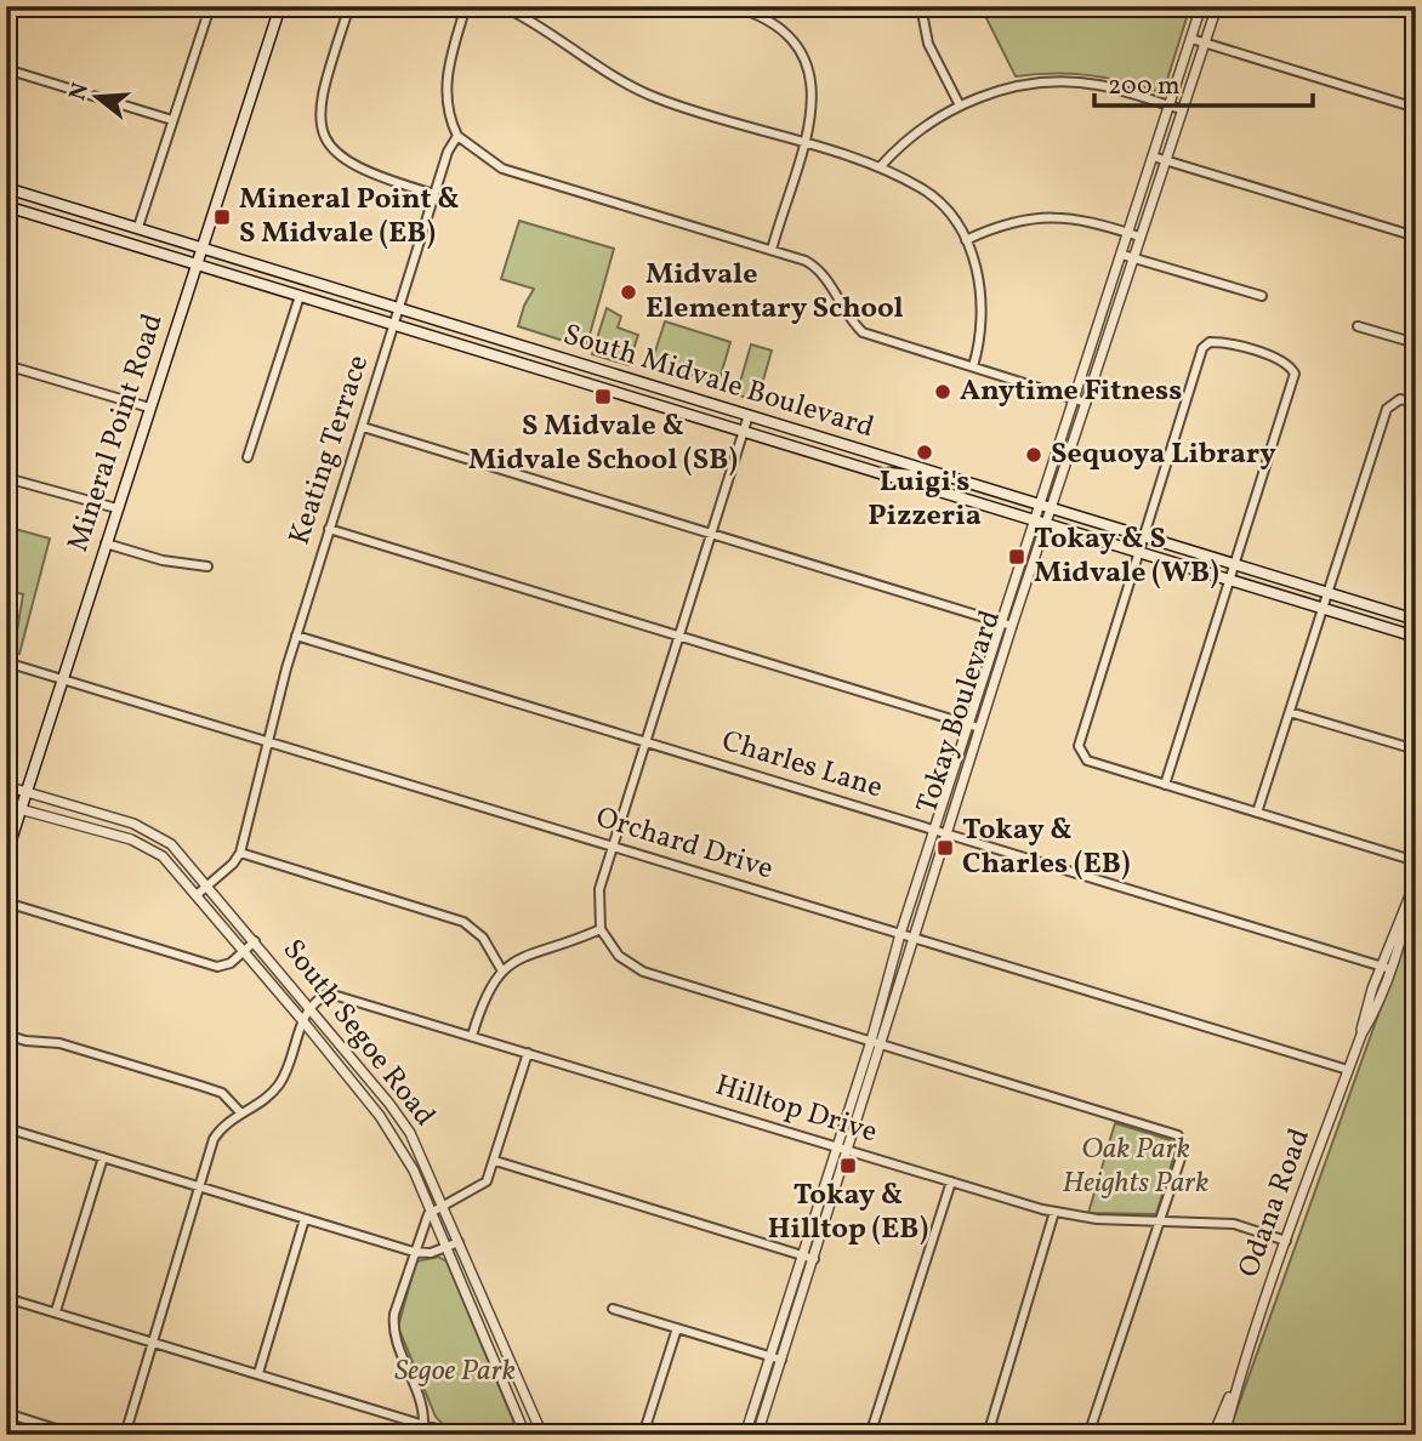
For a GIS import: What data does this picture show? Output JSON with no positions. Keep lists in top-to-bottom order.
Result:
{
  "streets": {
    "main road": ["South Midvale Boulevard", "Mineral Point Road"],
    "street": [
      "Keating Terrace",
      "Tokay Boulevard",
      "Charles Lane",
      "Orchard Drive",
      "South Segoe Road",
      "Hilltop Drive",
      "Odana Road"
    ]
  },
  "crossings": [
    ["South Midvale Boulevard", "Mineral Point Road"],
    ["South Midvale Boulevard", "Keating Terrace"],
    ["South Midvale Boulevard", "Tokay Boulevard"],
    ["Mineral Point Road", "Orchard Drive"],
    ["Mineral Point Road", "South Segoe Road"],
    ["Keating Terrace", "Charles Lane"],
    ["Keating Terrace", "Orchard Drive"],
    ["Keating Terrace", "South Segoe Road"],
    ["Tokay Boulevard", "Charles Lane"],
    ["Tokay Boulevard", "Orchard Drive"],
    ["Tokay Boulevard", "Hilltop Drive"],
    ["Charles Lane", "Odana Road"],
    ["Orchard Drive", "Odana Road"],
    ["South Segoe Road", "Hilltop Drive"],
    ["Hilltop Drive", "Odana Road"]
  ],
  "parks": ["Oak Park Heights Park", "Segoe Park"],
  "places": {
    "transit": [
      "Mineral Point & S Midvale (EB)",
      "S Midvale & Midvale School (SB)",
      "Tokay & S Midvale (WB)",
      "Tokay & Charles (EB)",
      "Tokay & Hilltop (EB)"
    ],
    "other": [
      "Midvale Elementary School",
      "Anytime Fitness",
      "Luigi's Pizzeria",
      "Sequoya Library"
    ]
  },
  "scale_bar": "200 m",
  "north": "left"
}
